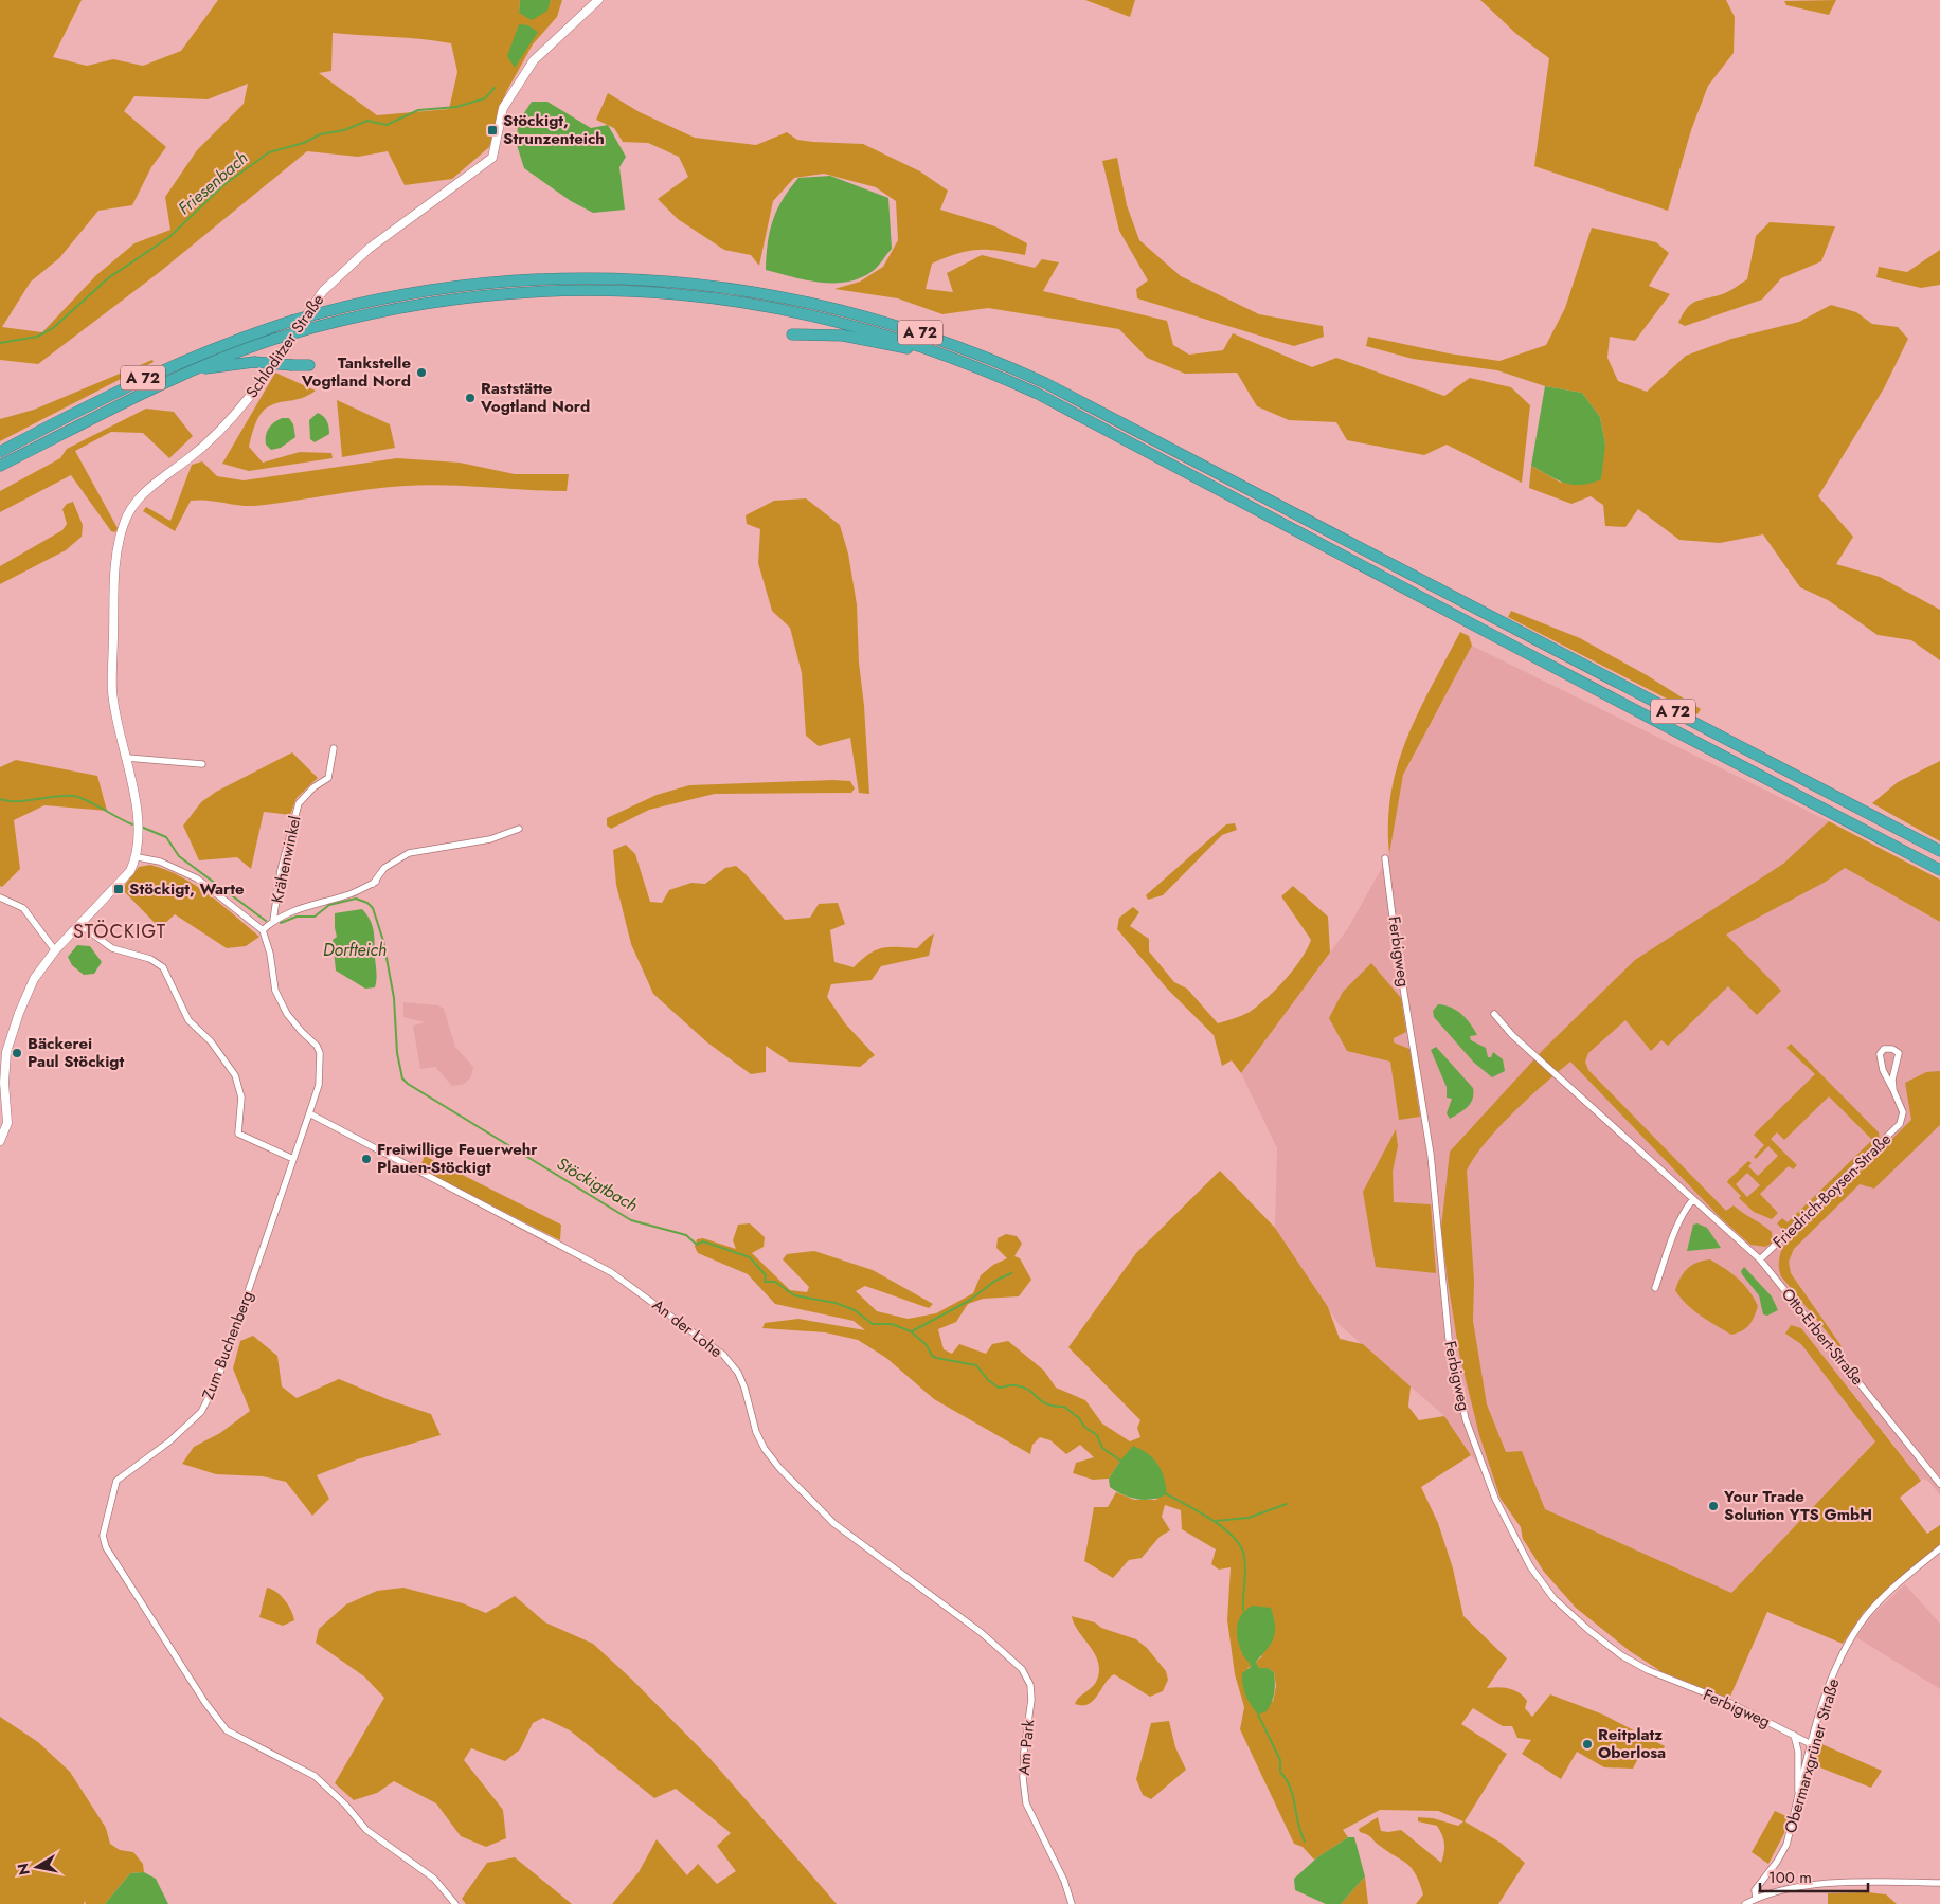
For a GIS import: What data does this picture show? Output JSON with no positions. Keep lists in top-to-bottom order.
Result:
{
  "streets": {
    "highway": ["A 72"],
    "street": [
      "Schloditzer Straße",
      "Krähenwinkel",
      "Ferbigweg",
      "Friedrich-Boysen-Straße",
      "An der Lohe",
      "Otto-Erbert-Straße",
      "Zum Buchenberg",
      "Am Park",
      "Obermarxgrüner Straße"
    ]
  },
  "crossings": [
    ["Ferbigweg", "Obermarxgrüner Straße"],
    ["Friedrich-Boysen-Straße", "Otto-Erbert-Straße"],
    ["An der Lohe", "Zum Buchenberg"],
    ["An der Lohe", "Am Park"]
  ],
  "districts": ["STÖCKIGT"],
  "water": ["Friesenbach", "Dorfteich", "Stöckigtbach"],
  "places": {
    "transit": ["Stöckigt, Strunzenteich", "Stöckigt, Warte"],
    "other": [
      "Tankstelle Vogtland Nord",
      "Raststätte Vogtland Nord",
      "Bäckerei Paul Stöckigt",
      "Freiwillige Feuerwehr Plauen-Stöckigt",
      "Your Trade Solution YTS GmbH",
      "Reitplatz Oberlosa"
    ]
  },
  "scale_bar": "100 m",
  "north": "left"
}
